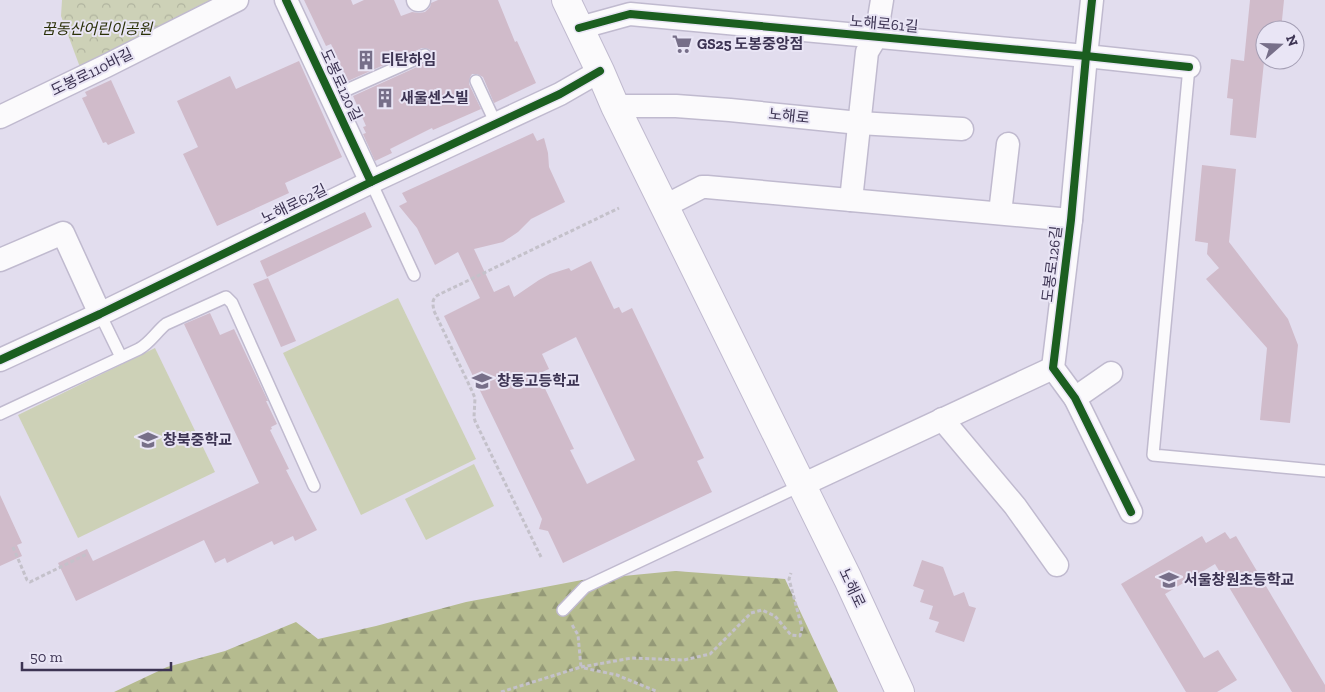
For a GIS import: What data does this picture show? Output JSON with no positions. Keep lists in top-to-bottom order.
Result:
{
  "streets": {
    "main road": ["노해로"],
    "street": [
      "노해로61길",
      "도봉로110바길",
      "도봉로120길",
      "노해로62길",
      "도봉로126길"
    ]
  },
  "crossings": [
    ["노해로61길", "노해로"],
    ["노해로61길", "도봉로126길"],
    ["도봉로120길", "노해로62길"],
    ["노해로", "노해로62길"]
  ],
  "parks": ["꿈동산어린이공원"],
  "places": {
    "supermarket": ["GS25 도봉중앙점"],
    "building": ["티탄하임", "새울센스빌"],
    "school or university": ["창동고등학교", "창북중학교", "서울창원초등학교"]
  },
  "scale_bar": "50 m",
  "north": "right"
}
